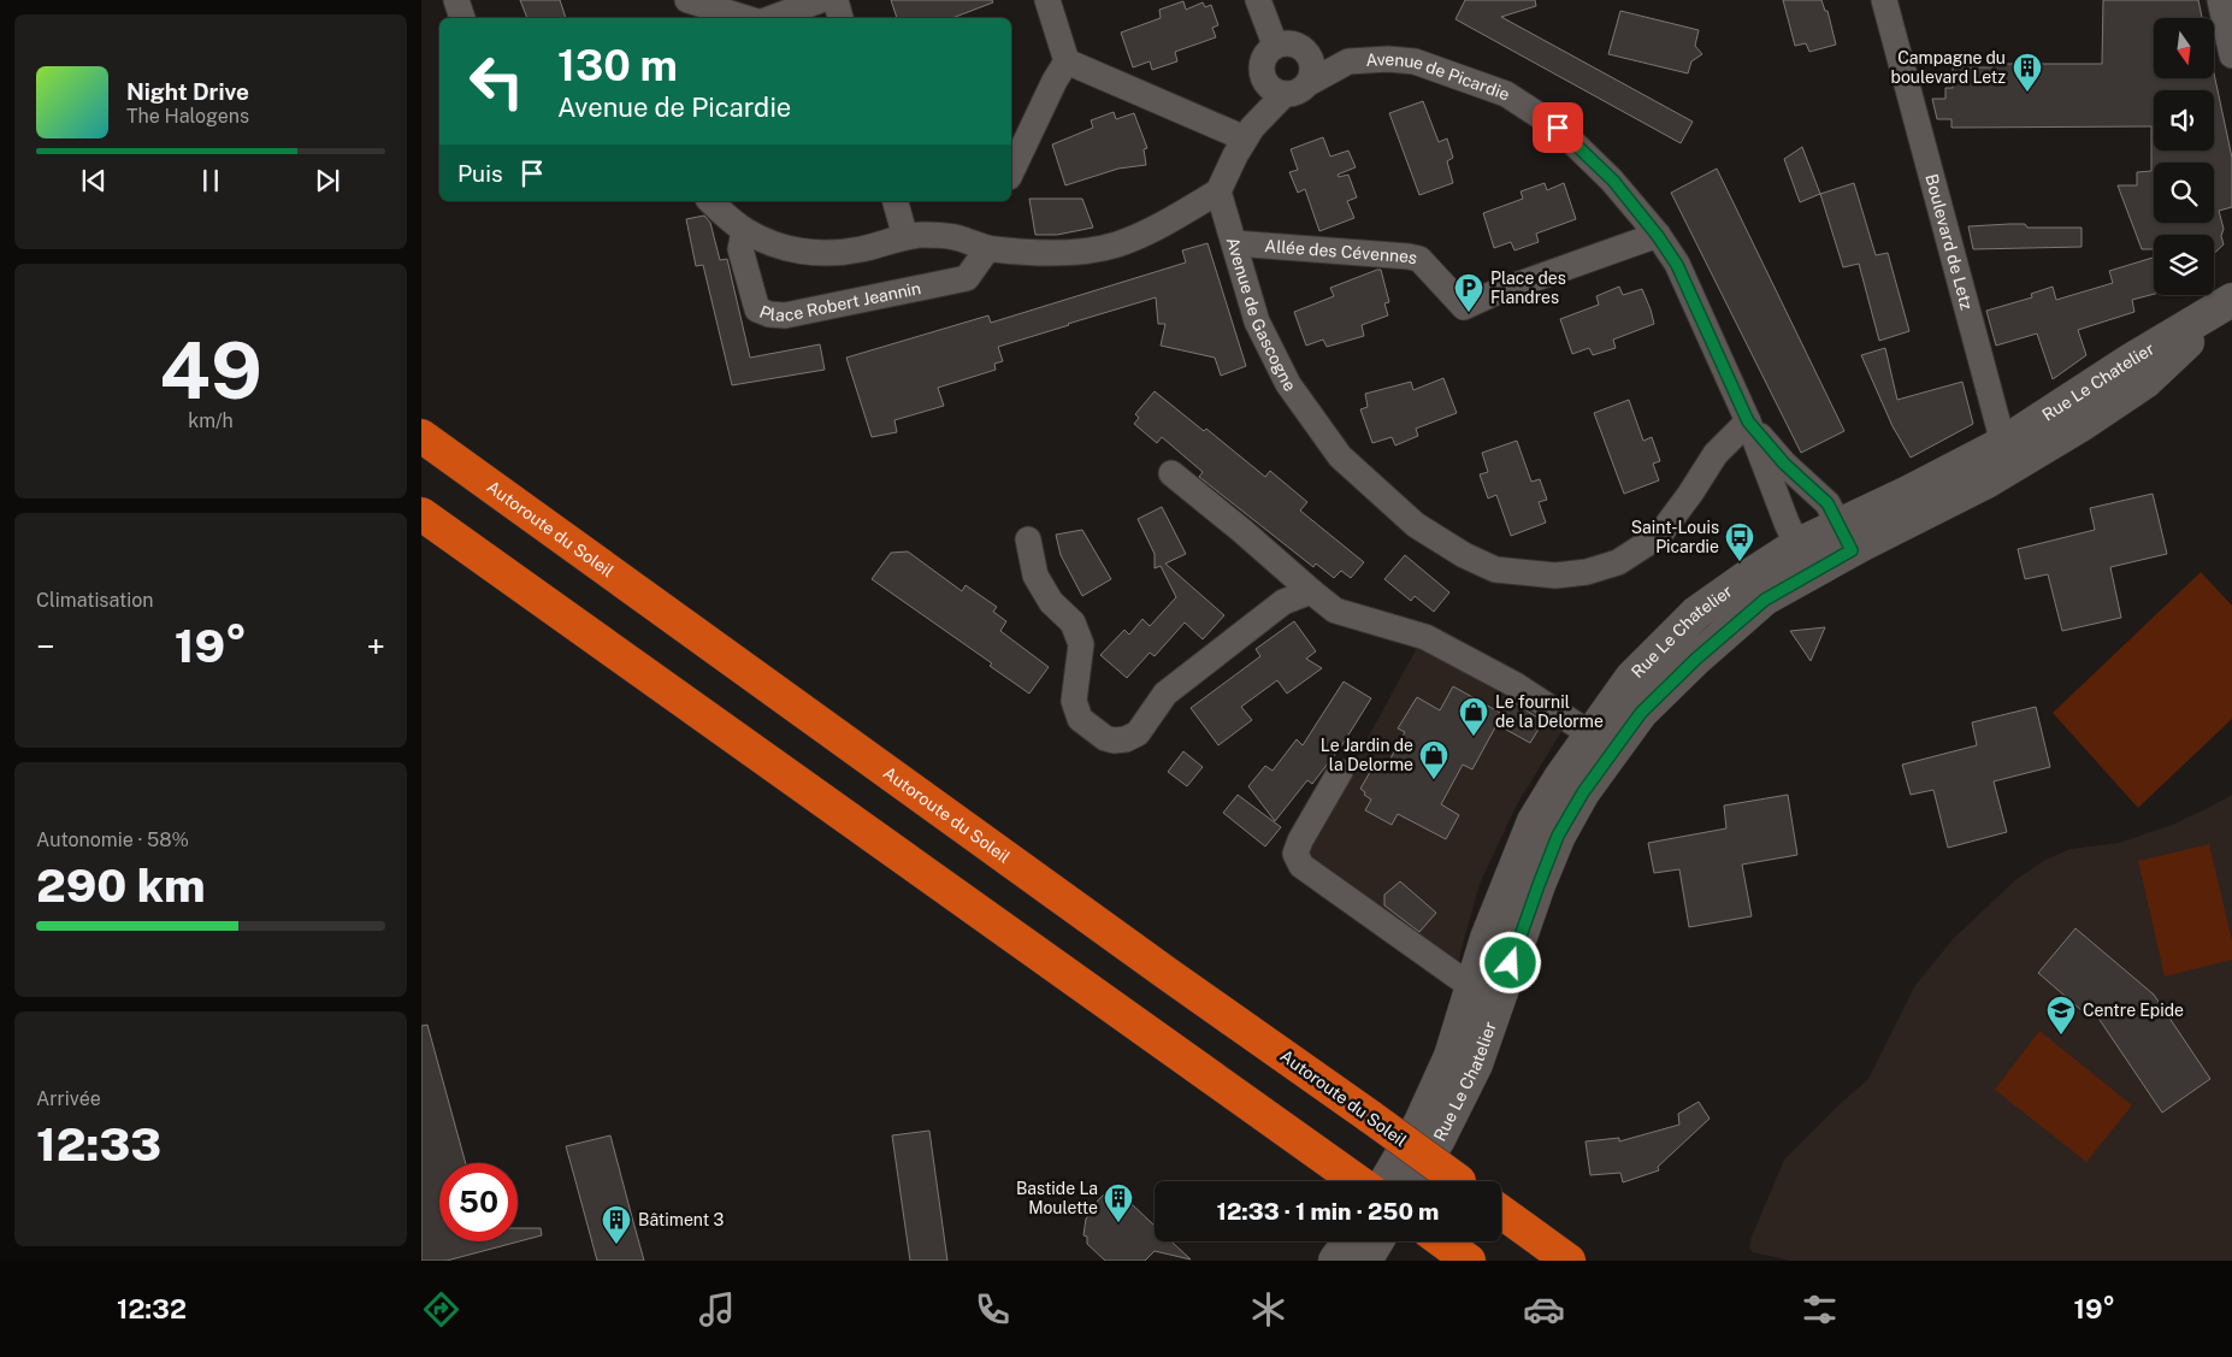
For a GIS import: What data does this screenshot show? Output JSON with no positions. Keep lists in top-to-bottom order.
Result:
{
  "streets": {
    "highway": ["Autoroute du Soleil"],
    "main road": ["Rue Le Chatelier"],
    "street": [
      "Avenue de Picardie",
      "Boulevard de Letz",
      "Allée des Cévennes",
      "Place Robert Jeannin",
      "Avenue de Gascogne"
    ]
  },
  "crossings": [
    ["Avenue de Picardie", "Allée des Cévennes"],
    ["Avenue de Picardie", "Avenue de Gascogne"],
    ["Avenue de Picardie", "Rue Le Chatelier"],
    ["Boulevard de Letz", "Rue Le Chatelier"],
    ["Allée des Cévennes", "Avenue de Gascogne"]
  ],
  "places": {
    "building": ["Campagne du boulevard Letz", "Bastide La Moulette", "Bâtiment 3"],
    "parking": ["Place des Flandres"],
    "bus stop": ["Saint-Louis Picardie"],
    "shop": ["Le fournil de la Delorme", "Le Jardin de la Delorme"],
    "school or university": ["Centre Epide"]
  },
  "north": "bottom",
  "page": {
    "turn": ["130 m", "Avenue de Picardie"],
    "song": ["Night Drive", "The Halogens"],
    "then": "Puis",
    "tile": [
      ["49", "km/h"],
      "Climatisation",
      ["Autonomie · 58%", "290 km"],
      ["Arrivée", "12:33"]
    ],
    "heat": ["−", "19°", "+"],
    "limit": "50",
    "trip": "12:33 · 1 min · 250 m",
    "tabs": ["12:32", "19°"]
  }
}
